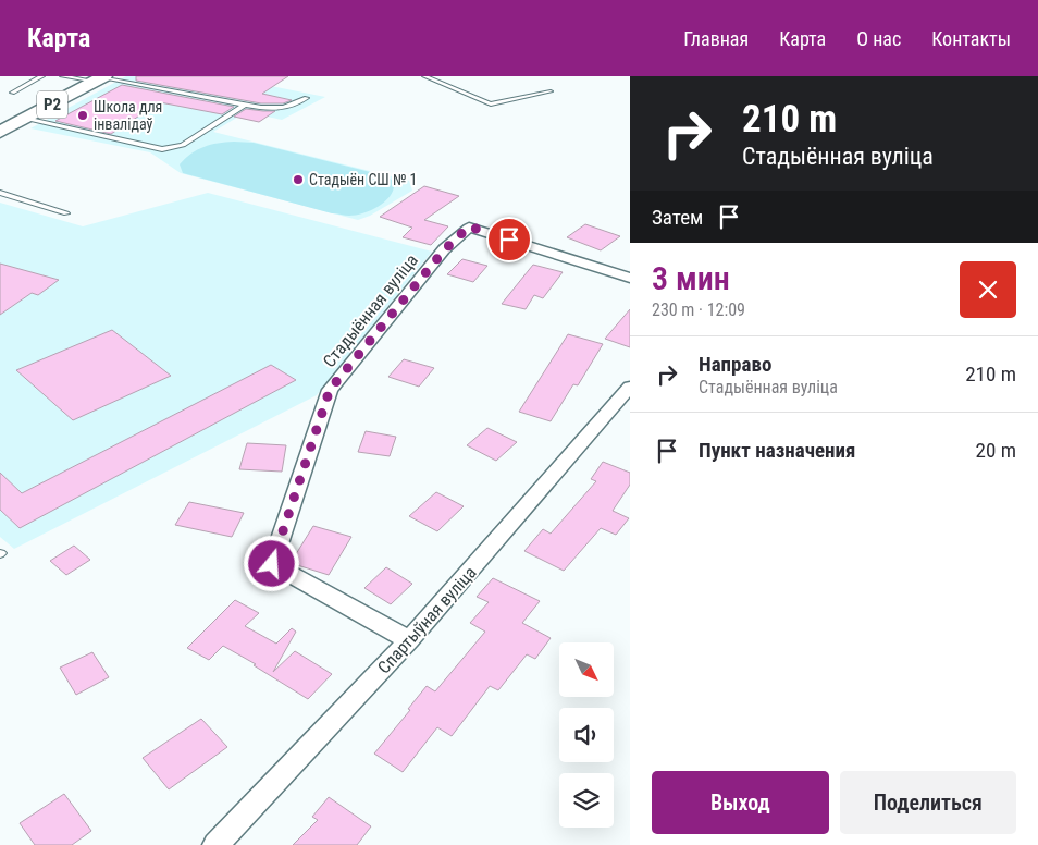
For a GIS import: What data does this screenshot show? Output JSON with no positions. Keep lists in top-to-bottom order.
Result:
{
  "streets": {
    "main road": ["Р2"],
    "street": ["Стадыённая вуліца", "Спартыўная вуліца"]
  },
  "crossings": [
    ["Стадыённая вуліца", "Спартыўная вуліца"]
  ],
  "places": ["Школа для інвалідаў", "Стадыён СШ № 1"],
  "north": "bottom right",
  "page": {
    "header": "Карта",
    "nav": [
      "Главная",
      "Карта",
      "О нас",
      "Контакты"
    ],
    "turn": ["210 m", "Стадыённая вуліца"],
    "then": "Затем",
    "heading": ["3 мин", "230 m · 12:09"],
    "list": [
      {
        "name": "Направо",
        "note": "Стадыённая вуліца",
        "value": "210 m"
      },
      {
        "name": "Пункт назначения",
        "value": "20 m"
      }
    ],
    "buttons": ["Выход", "Поделиться"]
  }
}
